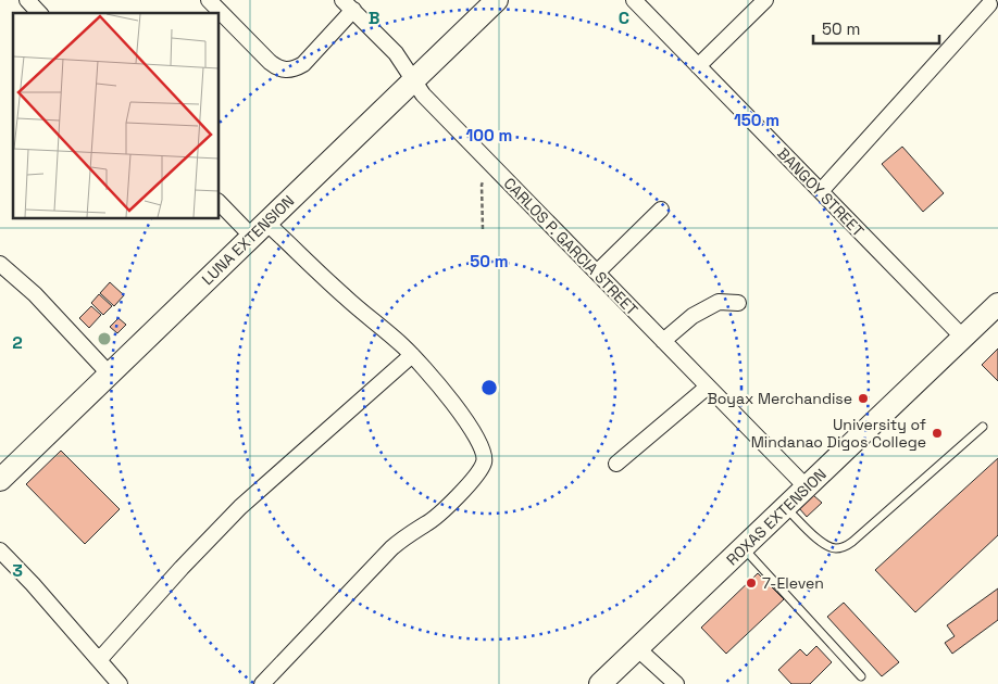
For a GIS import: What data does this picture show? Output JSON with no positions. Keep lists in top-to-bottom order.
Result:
{
  "streets": {
    "street": [
      "BANGOY STREET",
      "LUNA EXTENSION",
      "CARLOS P. GARCIA STREET",
      "ROXAS EXTENSION"
    ]
  },
  "crossings": [
    ["BANGOY STREET", "ROXAS EXTENSION"],
    ["LUNA EXTENSION", "CARLOS P. GARCIA STREET"],
    ["CARLOS P. GARCIA STREET", "ROXAS EXTENSION"]
  ],
  "places": ["Boyax Merchandise", "University of Mindanao Digos College", "7-Eleven"],
  "scale_bar": "50 m",
  "grid": {
    "columns": ["B", "C"],
    "rows": ["2", "3"]
  },
  "rings": ["150 m", "100 m", "50 m"]
}
